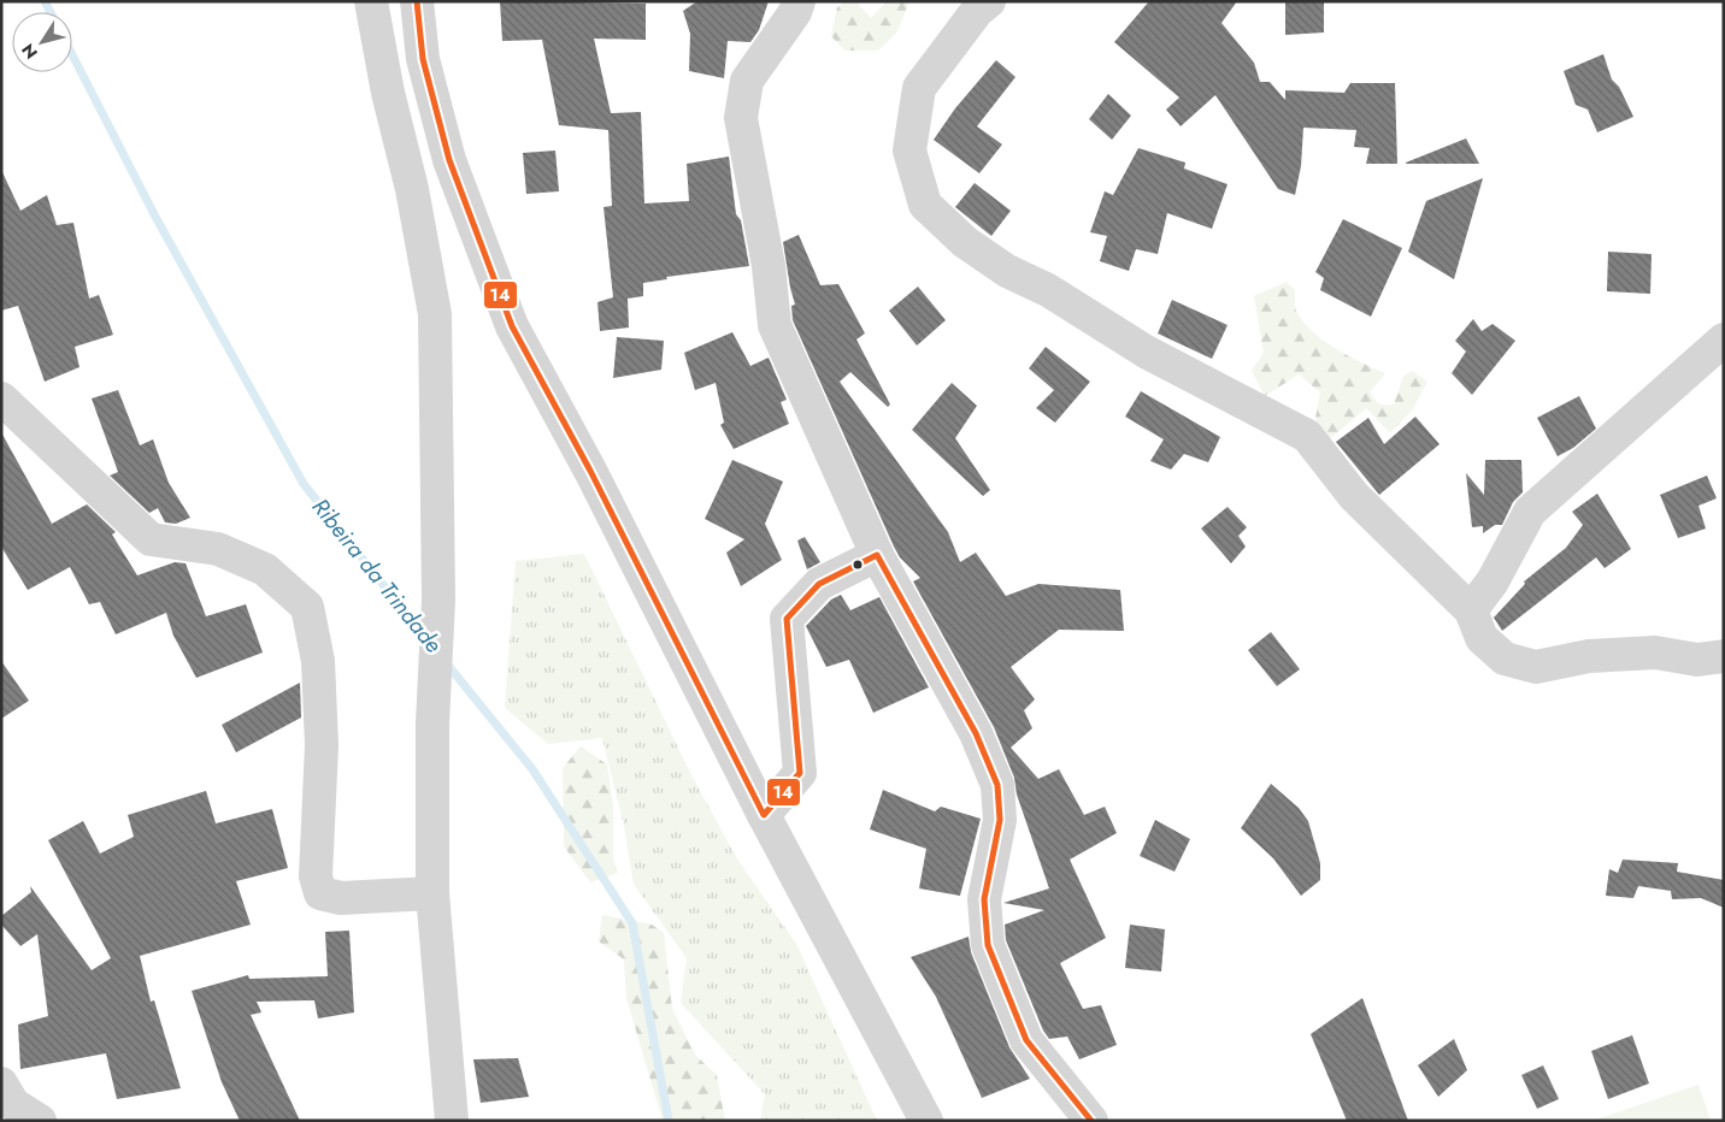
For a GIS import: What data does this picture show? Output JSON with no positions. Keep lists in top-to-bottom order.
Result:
{
  "water": ["Ribeira da Trindade"],
  "lines": ["transit line 14"],
  "north": "bottom left"
}
